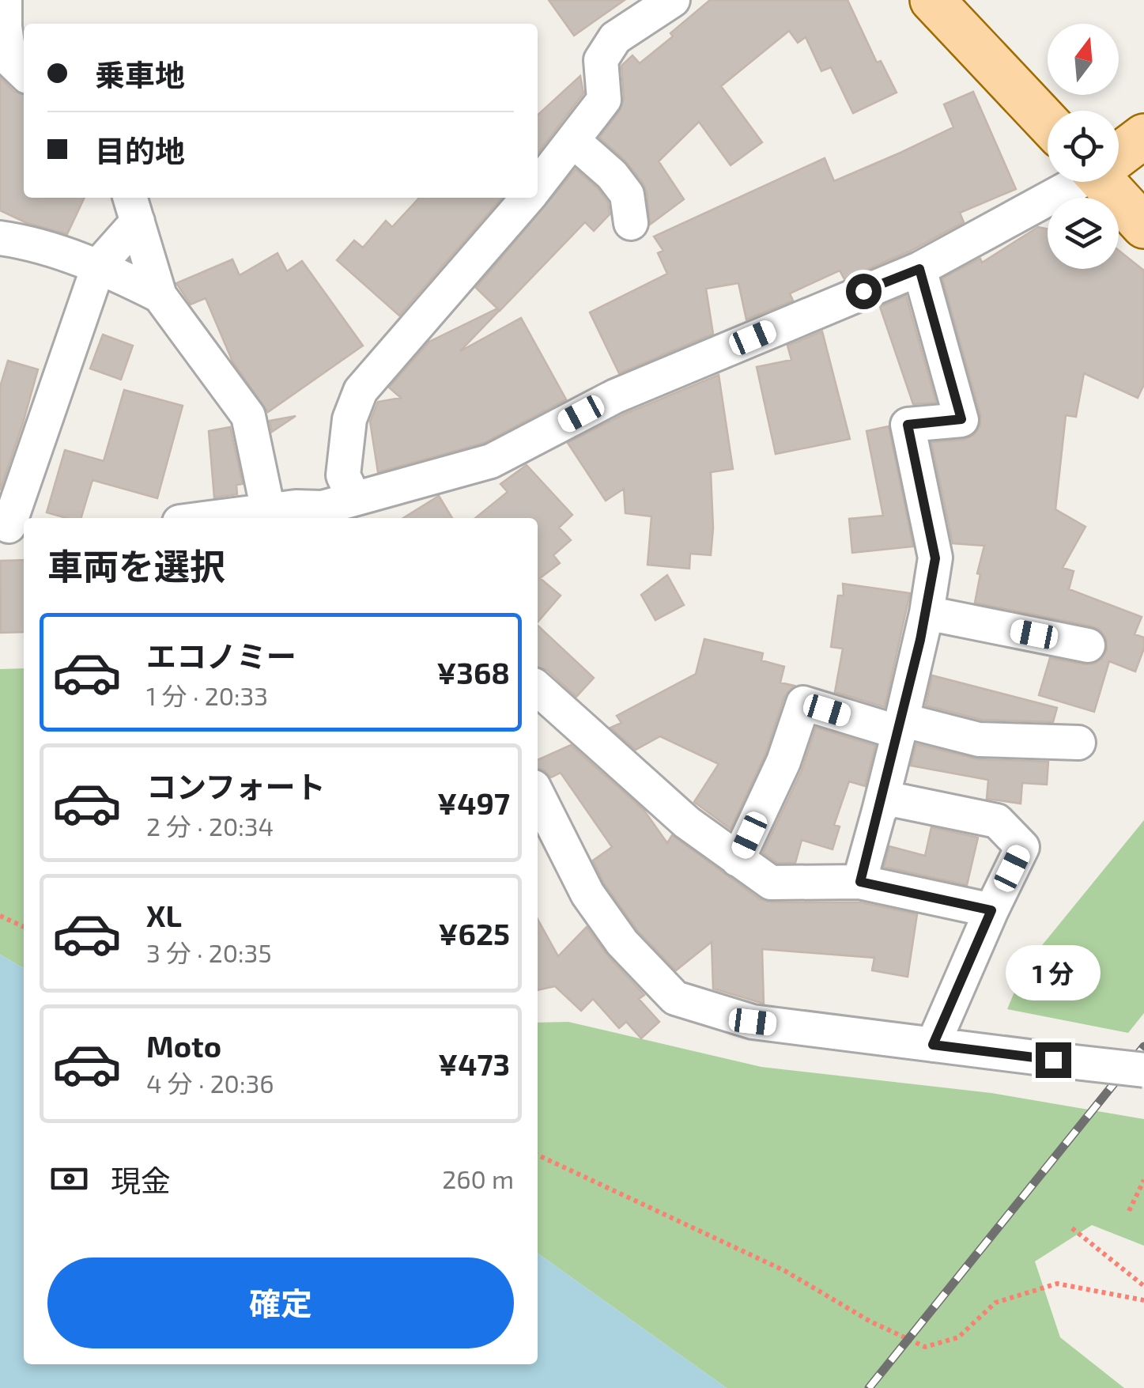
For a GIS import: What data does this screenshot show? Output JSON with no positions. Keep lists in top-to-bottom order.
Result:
{
  "north": "top",
  "page": {
    "banner": ["乗車地", "目的地"],
    "heading": "車両を選択",
    "list": [
      {
        "name": "エコノミー",
        "note": "1 分 · 20:33",
        "value": "¥368"
      },
      {
        "name": "コンフォート",
        "note": "2 分 · 20:34",
        "value": "¥497"
      },
      {
        "name": "XL",
        "note": "3 分 · 20:35",
        "value": "¥625"
      },
      {
        "name": "Moto",
        "note": "4 分 · 20:36",
        "value": "¥473"
      }
    ],
    "bubble": "1 分",
    "pay": ["現金", "260 m"],
    "buttons": "確定"
  }
}
